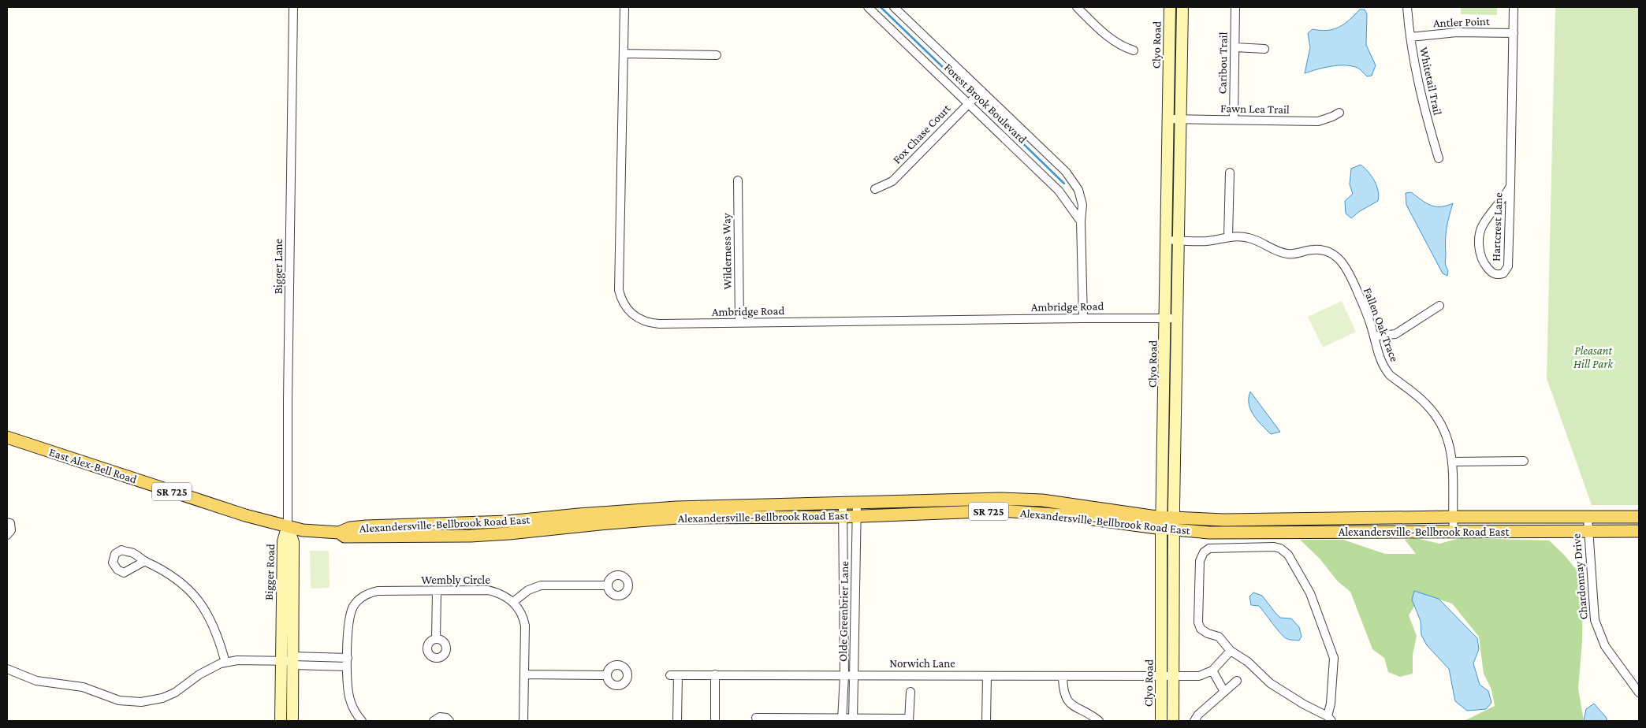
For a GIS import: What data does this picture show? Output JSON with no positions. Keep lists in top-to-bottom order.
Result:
{
  "streets": {
    "main road": ["East Alex-Bell Road", "SR 725", "Alexandersville-Bellbrook Road East"],
    "street": [
      "Antler Point",
      "Clyo Road",
      "Caribou Trail",
      "Whitetail Trail",
      "Forest Brook Boulevard",
      "Fawn Lea Trail",
      "Fox Chase Court",
      "Hartcrest Lane",
      "Wilderness Way",
      "Bigger Lane",
      "Ambridge Road",
      "Fallen Oak Trace",
      "Bigger Road",
      "Chardonnay Drive",
      "Wembly Circle",
      "Olde Greenbrier Lane",
      "Norwich Lane"
    ]
  },
  "crossings": [
    ["Antler Point", "Whitetail Trail"],
    ["Antler Point", "Hartcrest Lane"],
    ["Clyo Road", "Fawn Lea Trail"],
    ["Clyo Road", "Ambridge Road"],
    ["Clyo Road", "Fallen Oak Trace"],
    ["Clyo Road", "Alexandersville-Bellbrook Road East"],
    ["Clyo Road", "Norwich Lane"],
    ["Caribou Trail", "Fawn Lea Trail"],
    ["Forest Brook Boulevard", "Fox Chase Court"],
    ["Forest Brook Boulevard", "Ambridge Road"],
    ["Wilderness Way", "Ambridge Road"],
    ["Bigger Lane", "East Alex-Bell Road"],
    ["Bigger Lane", "Bigger Road"],
    ["Fallen Oak Trace", "Alexandersville-Bellbrook Road East"],
    ["East Alex-Bell Road", "Alexandersville-Bellbrook Road East"],
    ["East Alex-Bell Road", "Bigger Road"],
    ["Alexandersville-Bellbrook Road East", "Chardonnay Drive"],
    ["Alexandersville-Bellbrook Road East", "Olde Greenbrier Lane"],
    ["Olde Greenbrier Lane", "Norwich Lane"]
  ],
  "parks": ["Pleasant Hill Park"]
}
